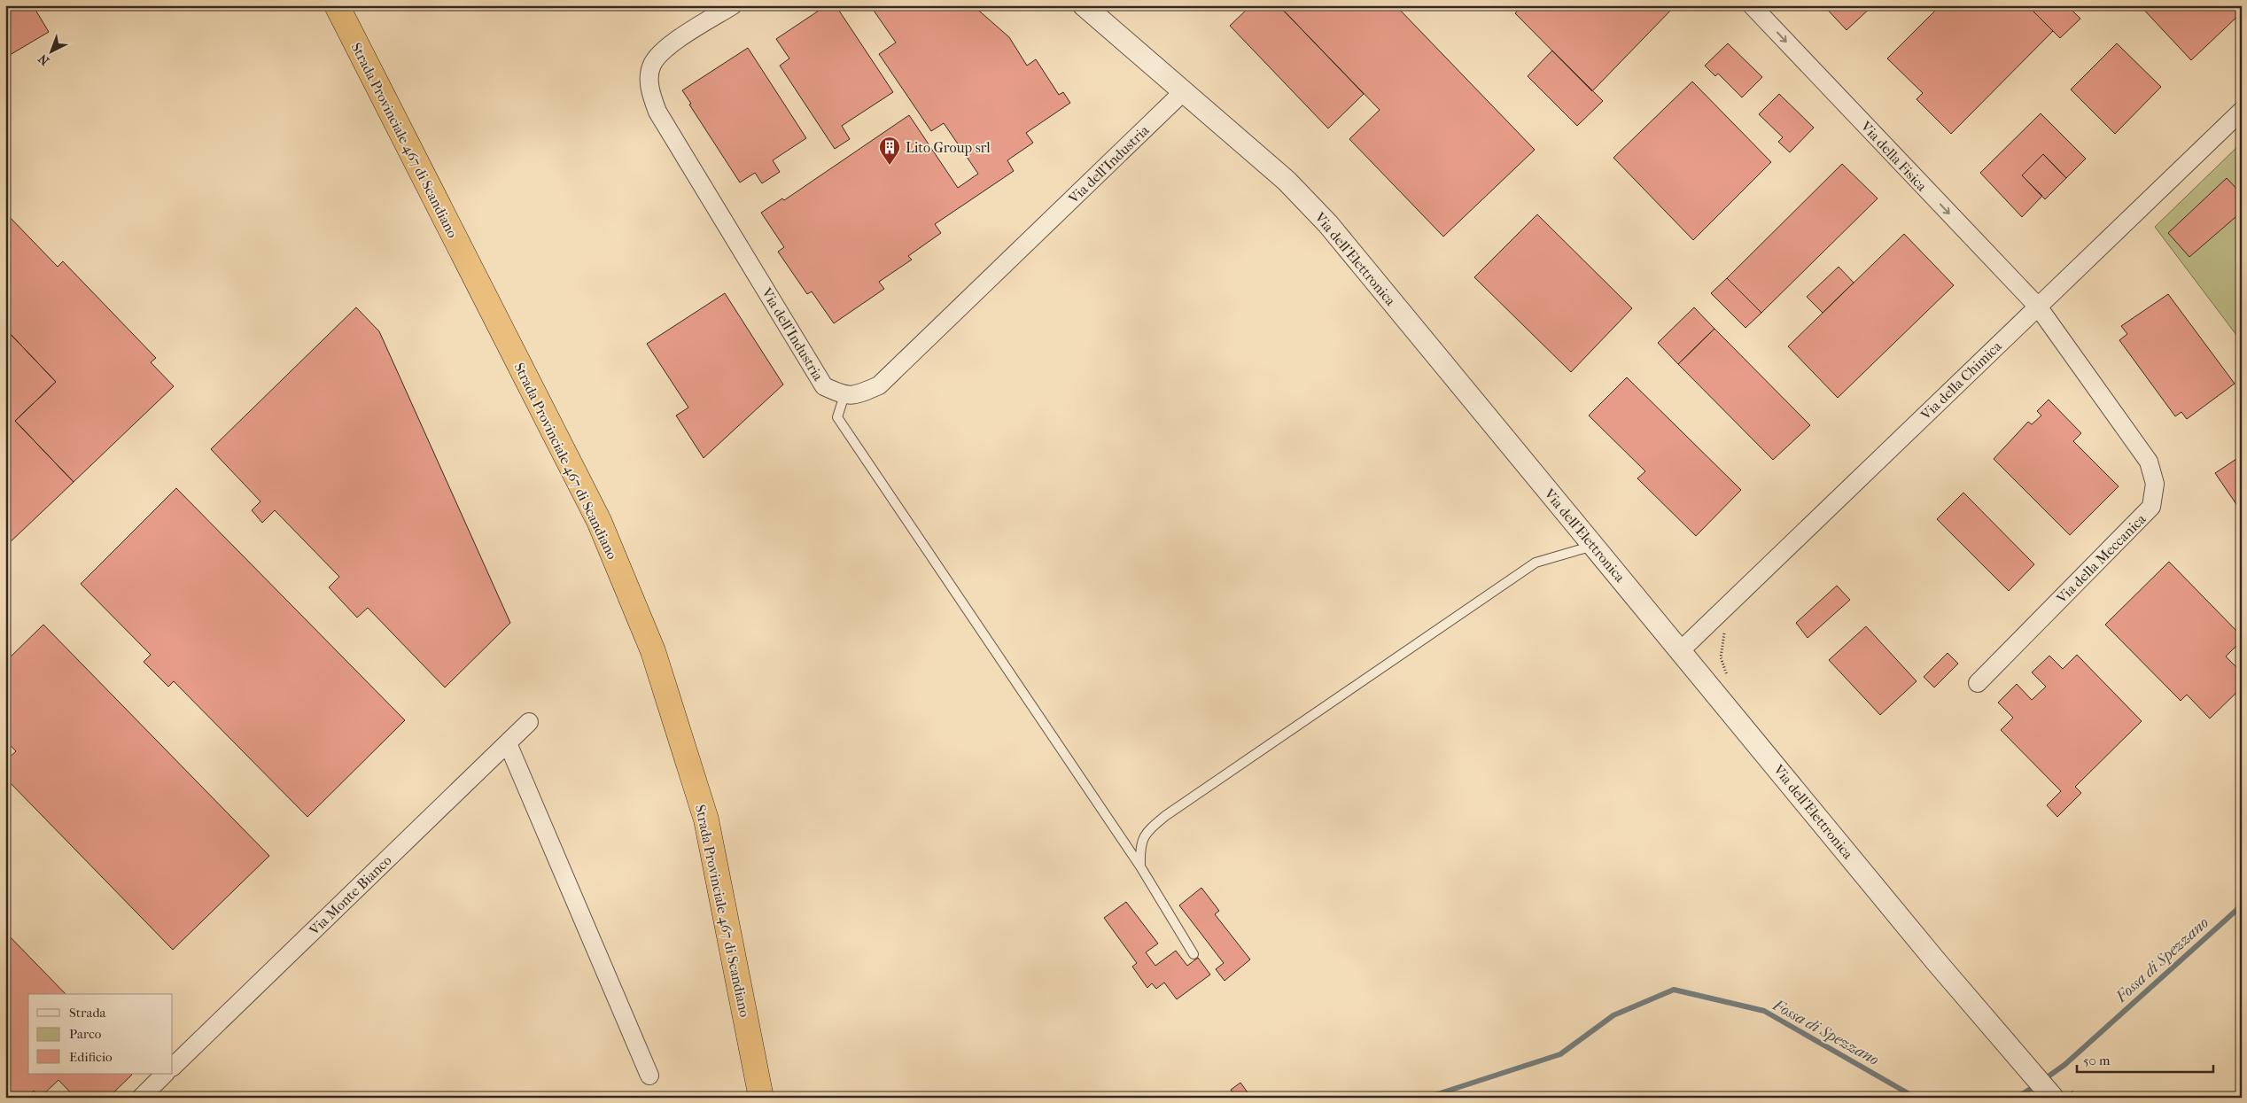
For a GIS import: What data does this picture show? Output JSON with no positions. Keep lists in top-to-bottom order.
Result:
{
  "streets": {
    "highway": ["Strada Provinciale 467 di Scandiano"],
    "street": [
      "Via della Fisica",
      "Via dell'Industria",
      "Via dell'Elettronica",
      "Via della Chimica",
      "Via della Meccanica",
      "Via Monte Bianco"
    ]
  },
  "crossings": [
    ["Via della Fisica", "Via della Chimica"],
    ["Via della Fisica", "Via della Meccanica"],
    ["Via dell'Industria", "Via dell'Elettronica"],
    ["Via dell'Elettronica", "Via della Chimica"],
    ["Via della Chimica", "Via della Meccanica"]
  ],
  "one_way": ["Via della Fisica"],
  "water": ["Fossa di Spezzano"],
  "places": {
    "building": ["Lito Group srl"]
  },
  "legend": ["Strada", "Parco", "Edificio"],
  "scale_bar": "50 m",
  "north": "bottom left"
}
